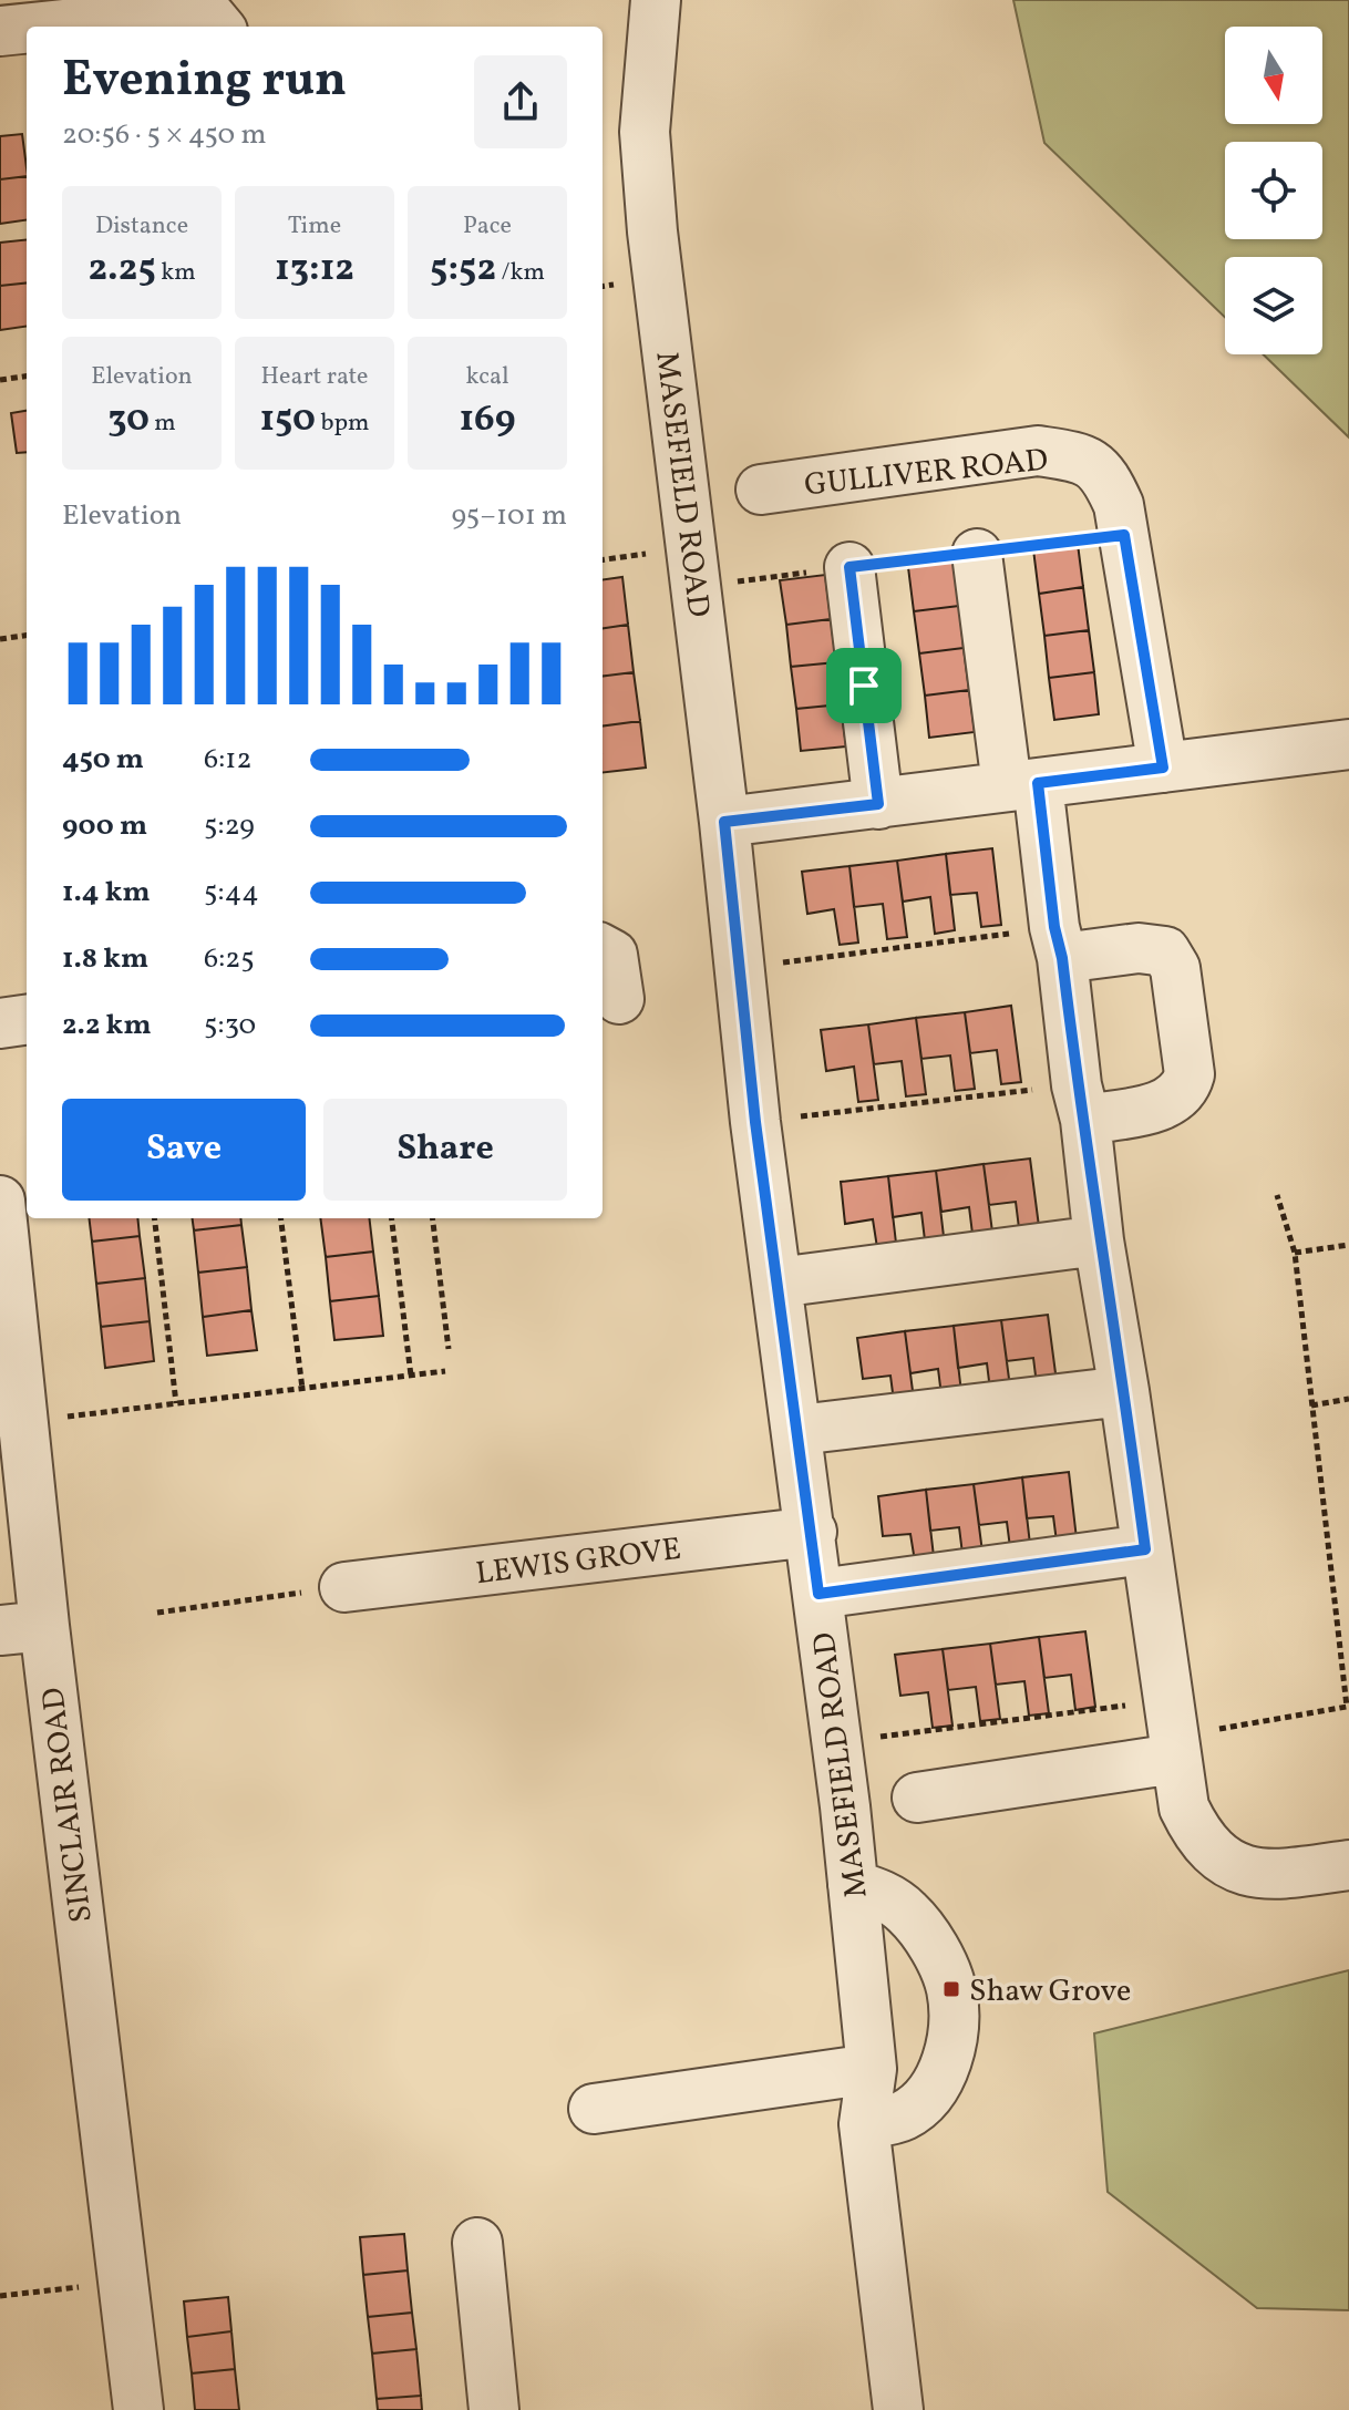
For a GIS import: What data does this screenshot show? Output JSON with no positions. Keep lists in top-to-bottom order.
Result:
{
  "streets": {
    "street": [
      "GULLIVER ROAD",
      "MASEFIELD ROAD",
      "LEWIS GROVE",
      "SINCLAIR ROAD"
    ]
  },
  "crossings": [
    ["MASEFIELD ROAD", "LEWIS GROVE"]
  ],
  "places": {
    "transit": ["Shaw Grove"]
  },
  "north": "bottom",
  "page": {
    "heading": ["Evening run", "20:56 · 5 × 450 m"],
    "stats": [
      ["Distance", "2.25 km"],
      ["Time", "13:12"],
      ["Pace", "5:52 /km"],
      ["Elevation", "30 m"],
      ["Heart rate", "150 bpm"],
      ["kcal", "169"]
    ],
    "chart": ["Elevation", "95–101 m"],
    "list": [
      {
        "name": "450 m",
        "note": "6:12"
      },
      {
        "name": "900 m",
        "note": "5:29"
      },
      {
        "name": "1.4 km",
        "note": "5:44"
      },
      {
        "name": "1.8 km",
        "note": "6:25"
      },
      {
        "name": "2.2 km",
        "note": "5:30"
      }
    ],
    "buttons": ["Save", "Share"]
  }
}
